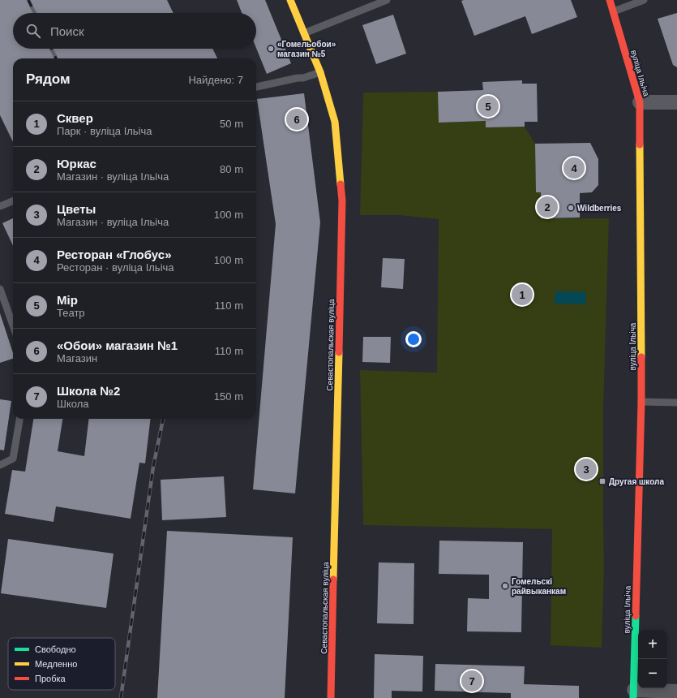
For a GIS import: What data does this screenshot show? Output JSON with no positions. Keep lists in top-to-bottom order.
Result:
{
  "streets": {
    "street": ["вуліца Ільіча", "Севастопальская вуліца"]
  },
  "places": {
    "other": ["«Гомельобои» магазин №5", "Wildberries", "Гомельскі райвыканкам"],
    "transit": ["Другая школа"]
  },
  "legend": ["Свободно", "Медленно", "Пробка"],
  "page": {
    "search": "Поиск",
    "heading": ["Рядом", "Найдено: 7"],
    "pins": [
      "5",
      "6",
      "4",
      "2",
      "1",
      "3",
      "7"
    ],
    "list": [
      {
        "mark": "1",
        "name": "Сквер",
        "note": "Парк · вуліца Ільіча",
        "value": "50 m"
      },
      {
        "mark": "2",
        "name": "Юркас",
        "note": "Магазин · вуліца Ільіча",
        "value": "80 m"
      },
      {
        "mark": "3",
        "name": "Цветы",
        "note": "Магазин · вуліца Ільіча",
        "value": "100 m"
      },
      {
        "mark": "4",
        "name": "Ресторан «Глобус»",
        "note": "Ресторан · вуліца Ільіча",
        "value": "100 m"
      },
      {
        "mark": "5",
        "name": "Мір",
        "note": "Театр",
        "value": "110 m"
      },
      {
        "mark": "6",
        "name": "«Обои» магазин №1",
        "note": "Магазин",
        "value": "110 m"
      },
      {
        "mark": "7",
        "name": "Школа №2",
        "note": "Школа",
        "value": "150 m"
      }
    ],
    "map_buttons": ["+", "−"]
  }
}
